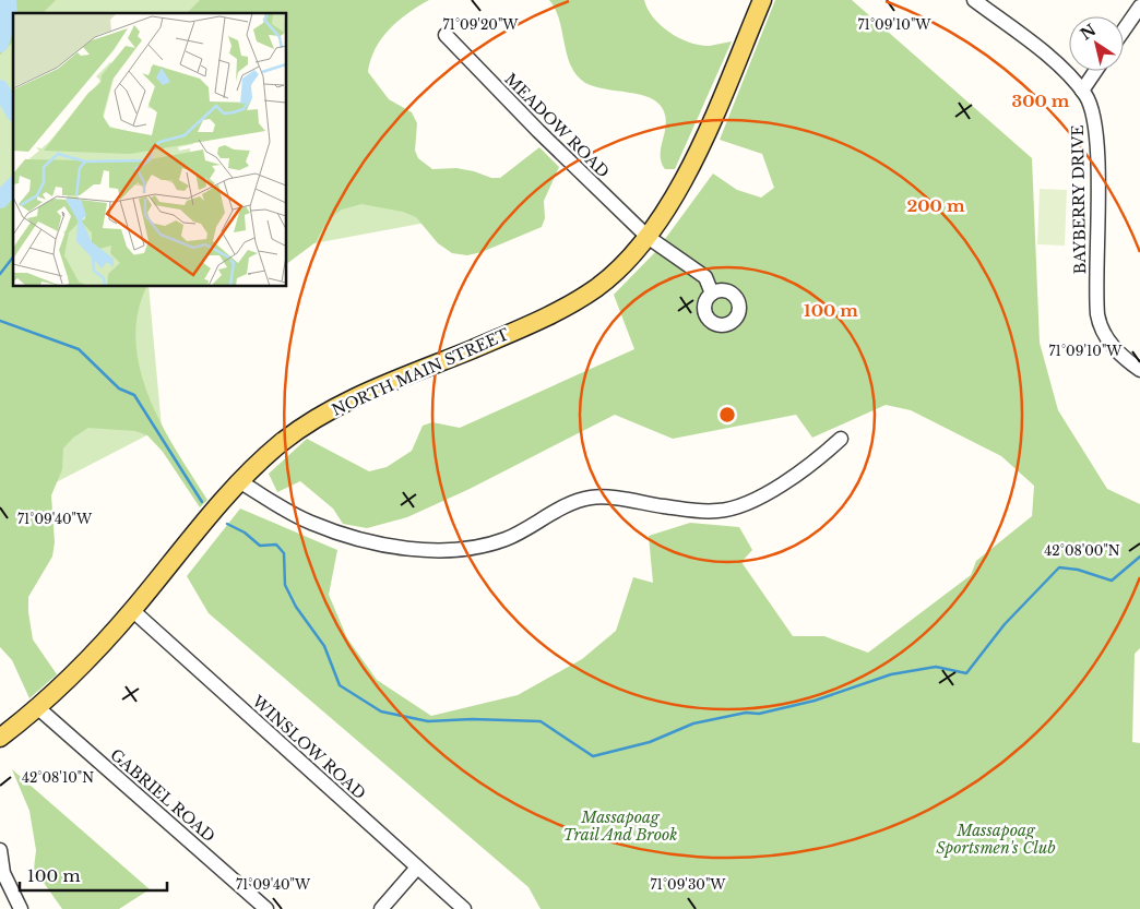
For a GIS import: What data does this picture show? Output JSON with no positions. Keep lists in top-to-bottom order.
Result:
{
  "streets": {
    "main road": ["NORTH MAIN STREET"],
    "street": [
      "MEADOW ROAD",
      "BAYBERRY DRIVE",
      "WINSLOW ROAD",
      "GABRIEL ROAD"
    ]
  },
  "crossings": [
    ["MEADOW ROAD", "NORTH MAIN STREET"],
    ["NORTH MAIN STREET", "WINSLOW ROAD"],
    ["NORTH MAIN STREET", "GABRIEL ROAD"]
  ],
  "parks": ["Massapoag Trail And Brook", "Massapoag Sportsmen's Club"],
  "scale_bar": "100 m",
  "north": "top left",
  "coordinates": [
    "71°09'20\"W",
    "71°09'10\"W",
    "71°09'40\"W",
    "42°08'00\"N",
    "42°08'10\"N",
    "71°09'30\"W"
  ],
  "rings": ["300 m", "200 m", "100 m"]
}
